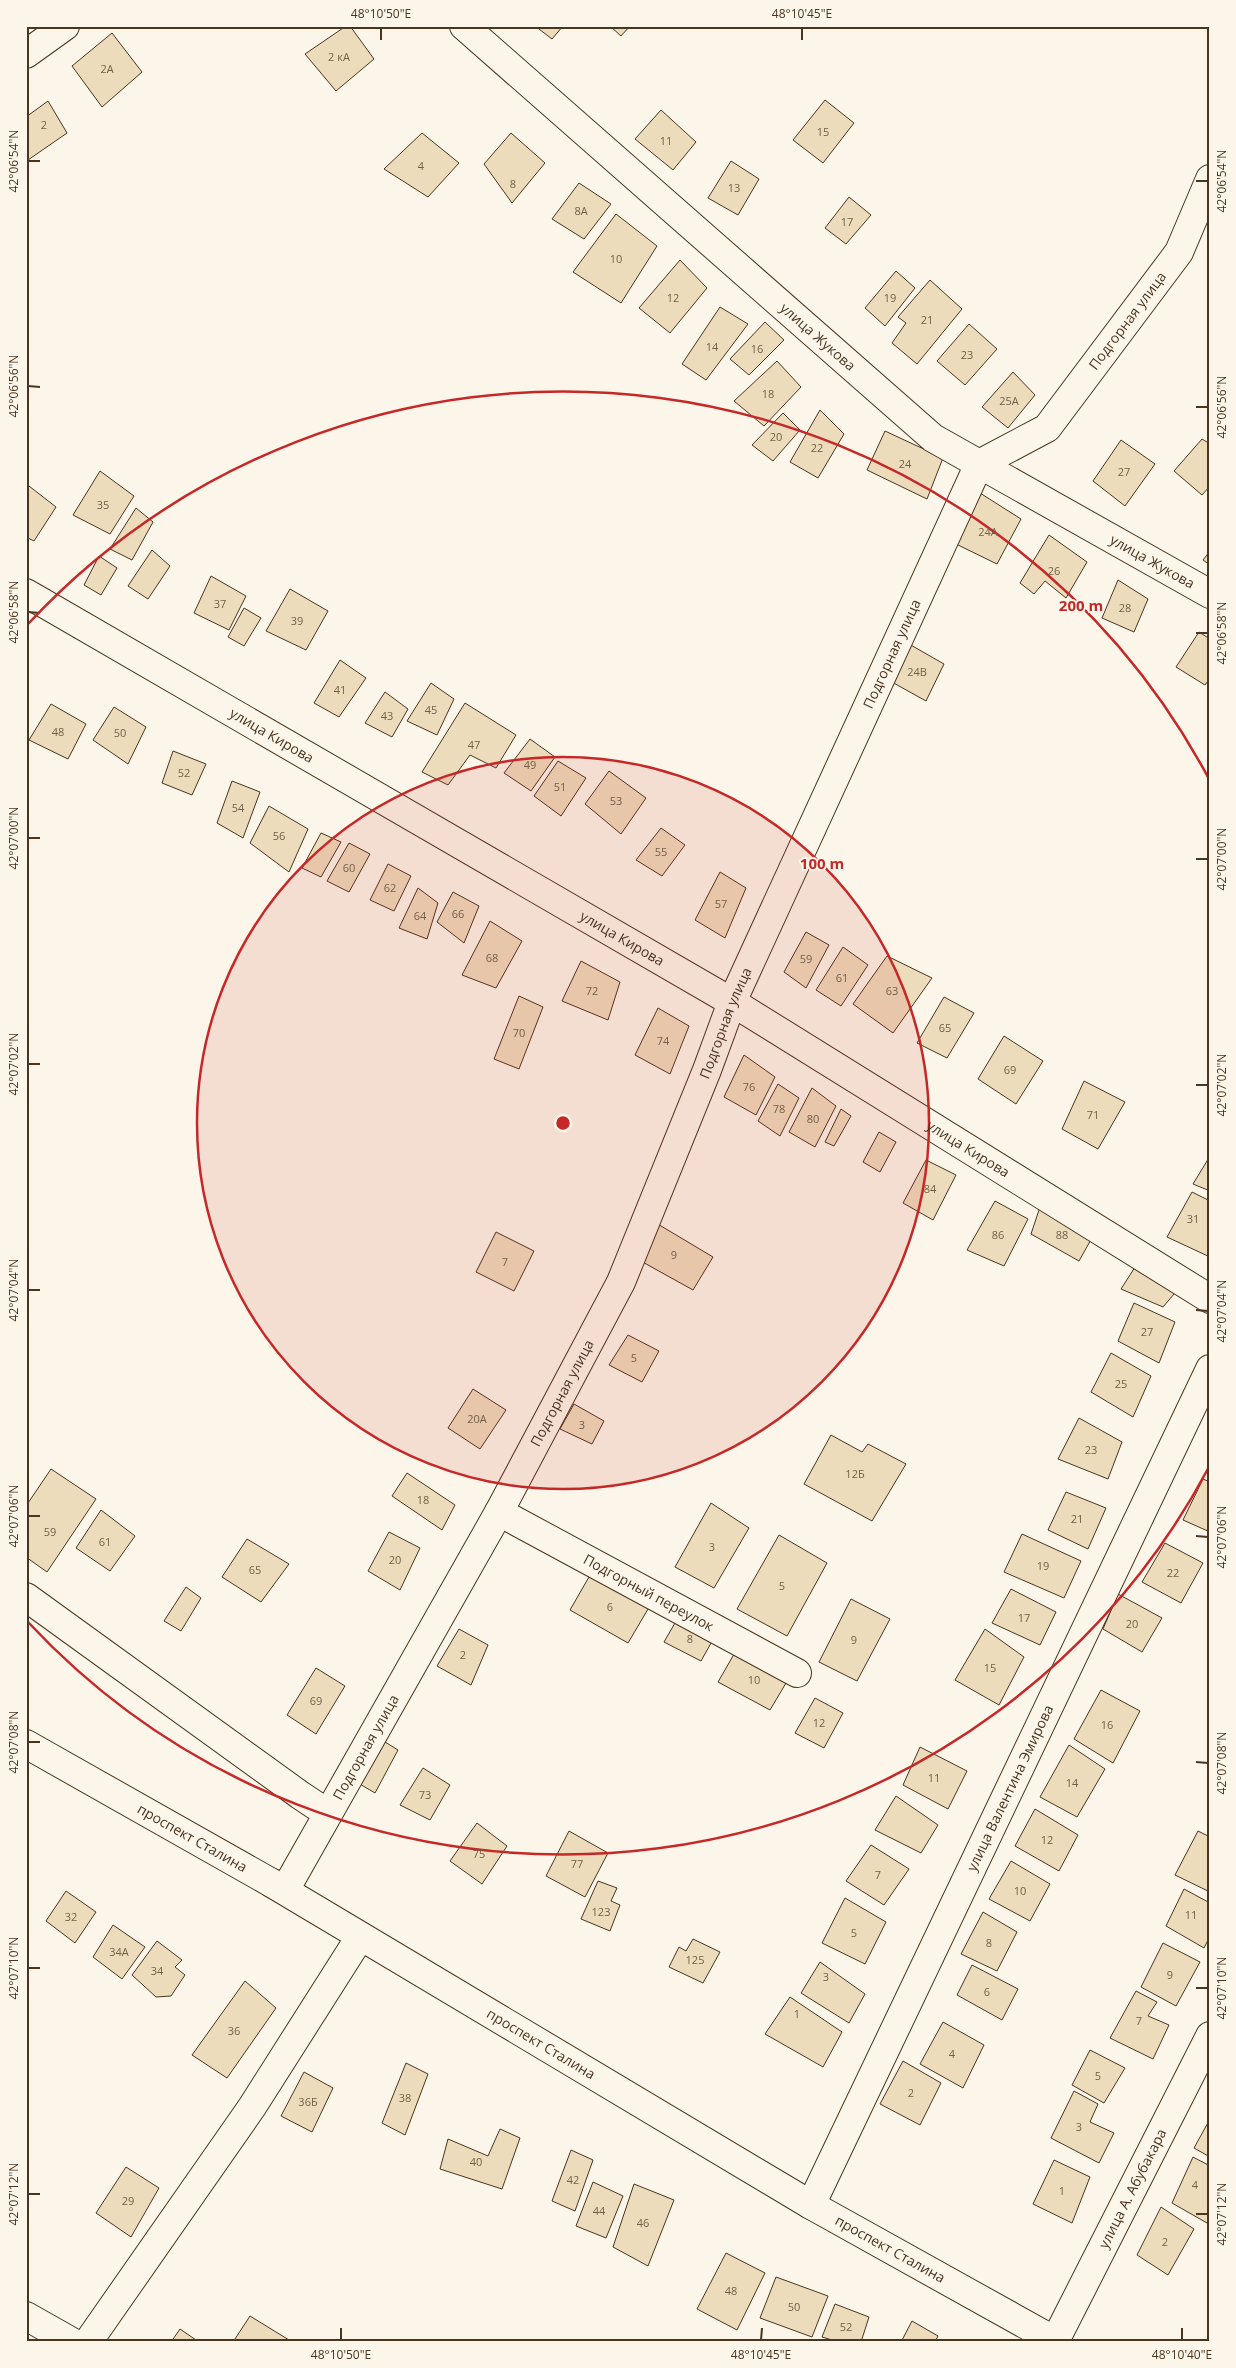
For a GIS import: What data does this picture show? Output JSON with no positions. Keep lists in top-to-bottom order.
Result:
{
  "streets": {
    "street": [
      "Подгорная улица",
      "улица Жукова",
      "улица Кирова",
      "Подгорный переулок",
      "улица Валентина Эмирова",
      "проспект Сталина",
      "улица А. Абубакара"
    ]
  },
  "crossings": [
    ["Подгорная улица", "улица Жукова"],
    ["Подгорная улица", "улица Кирова"],
    ["Подгорная улица", "Подгорный переулок"],
    ["Подгорная улица", "проспект Сталина"],
    ["улица Валентина Эмирова", "проспект Сталина"],
    ["проспект Сталина", "улица А. Абубакара"]
  ],
  "house_numbers": [
    "2 кА",
    "2А",
    "2",
    "15",
    "11",
    "4",
    "8",
    "13",
    "8А",
    "17",
    "10",
    "12",
    "19",
    "21",
    "14",
    "16",
    "23",
    "18",
    "25А",
    "20",
    "22",
    "24",
    "27",
    "35",
    "24А",
    "26",
    "37",
    "28",
    "39",
    "24В",
    "41",
    "45",
    "43",
    "48",
    "50",
    "47",
    "49",
    "52",
    "51",
    "53",
    "54",
    "56",
    "55",
    "60",
    "62",
    "57",
    "66",
    "64",
    "68",
    "59",
    "61",
    "72",
    "63",
    "65",
    "70",
    "74",
    "69",
    "76",
    "78",
    "71",
    "80",
    "84",
    "31",
    "86",
    "88",
    "9",
    "7",
    "27",
    "5",
    "25",
    "20А",
    "3",
    "23",
    "12Б",
    "18",
    "21",
    "59",
    "61",
    "3",
    "20",
    "19",
    "65",
    "22",
    "5",
    "6",
    "17",
    "20",
    "8",
    "9",
    "2",
    "15",
    "10",
    "69",
    "12",
    "16",
    "11",
    "14",
    "73",
    "12",
    "75",
    "77",
    "7",
    "10",
    "123",
    "11",
    "32",
    "5",
    "8",
    "34А",
    "125",
    "34",
    "9",
    "3",
    "6",
    "1",
    "7",
    "36",
    "4",
    "5",
    "2",
    "38",
    "36Б",
    "3",
    "40",
    "42",
    "4",
    "1",
    "29",
    "44",
    "46",
    "2",
    "48",
    "50",
    "52"
  ],
  "coordinates": [
    "48°10'50\"E",
    "48°10'45\"E",
    "42°06'54\"N",
    "42°06'56\"N",
    "42°06'58\"N",
    "42°07'00\"N",
    "42°07'02\"N",
    "42°07'04\"N",
    "42°07'06\"N",
    "42°07'08\"N",
    "42°07'10\"N",
    "42°07'12\"N",
    "48°10'40\"E"
  ],
  "rings": ["200 m", "100 m"]
}
